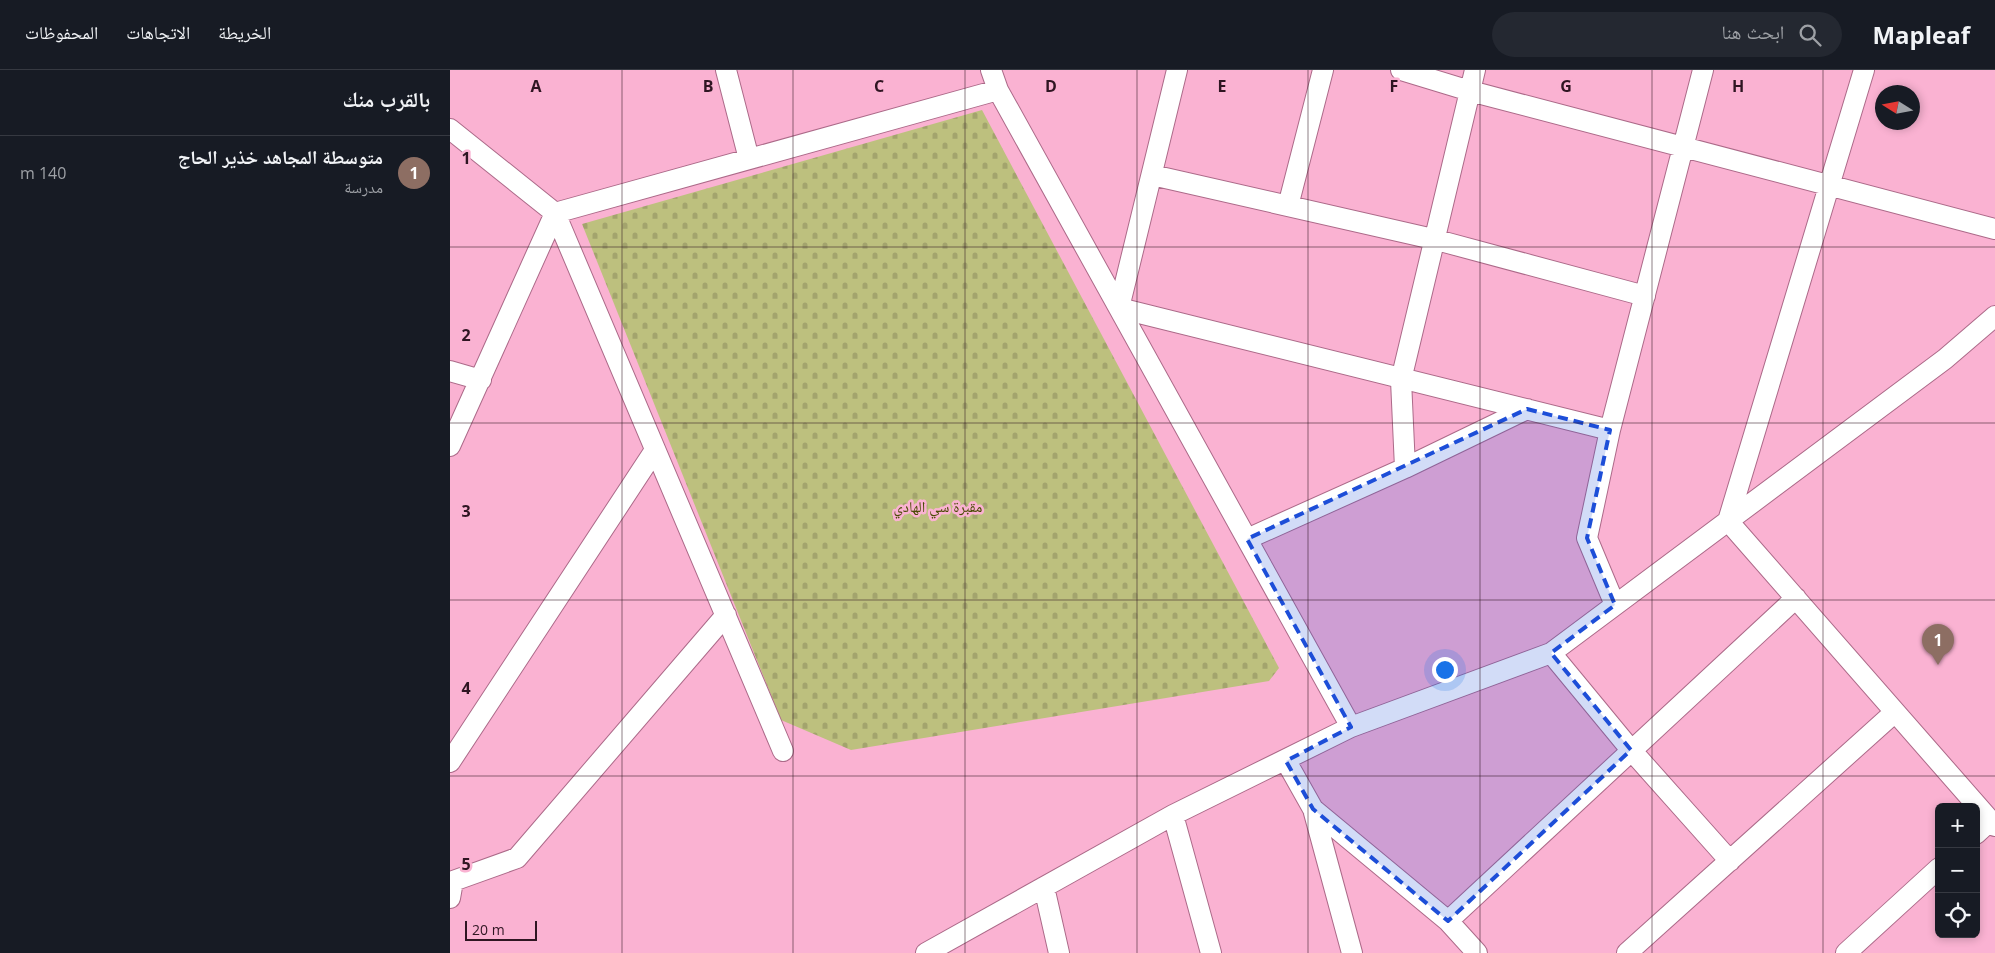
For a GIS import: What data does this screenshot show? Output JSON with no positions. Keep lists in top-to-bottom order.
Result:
{
  "parks": ["مقبرة سي الهادي"],
  "scale_bar": "20 m",
  "north": "left",
  "page": {
    "header": "Mapleaf",
    "search": "ابحث هنا",
    "nav": ["الخريطة", "الاتجاهات", "المحفوظات"],
    "heading": "بالقرب منك",
    "list": [
      {
        "mark": "1",
        "name": "متوسطة المجاهد خذير الحاج",
        "note": "مدرسة",
        "value": "140 m"
      }
    ],
    "pins": "1",
    "map_buttons": ["+", "−"],
    "scale": "20 m"
  },
  "grid": {
    "columns": [
      "A",
      "B",
      "C",
      "D",
      "E",
      "F",
      "G",
      "H"
    ],
    "rows": [
      "1",
      "2",
      "3",
      "4",
      "5"
    ]
  }
}
